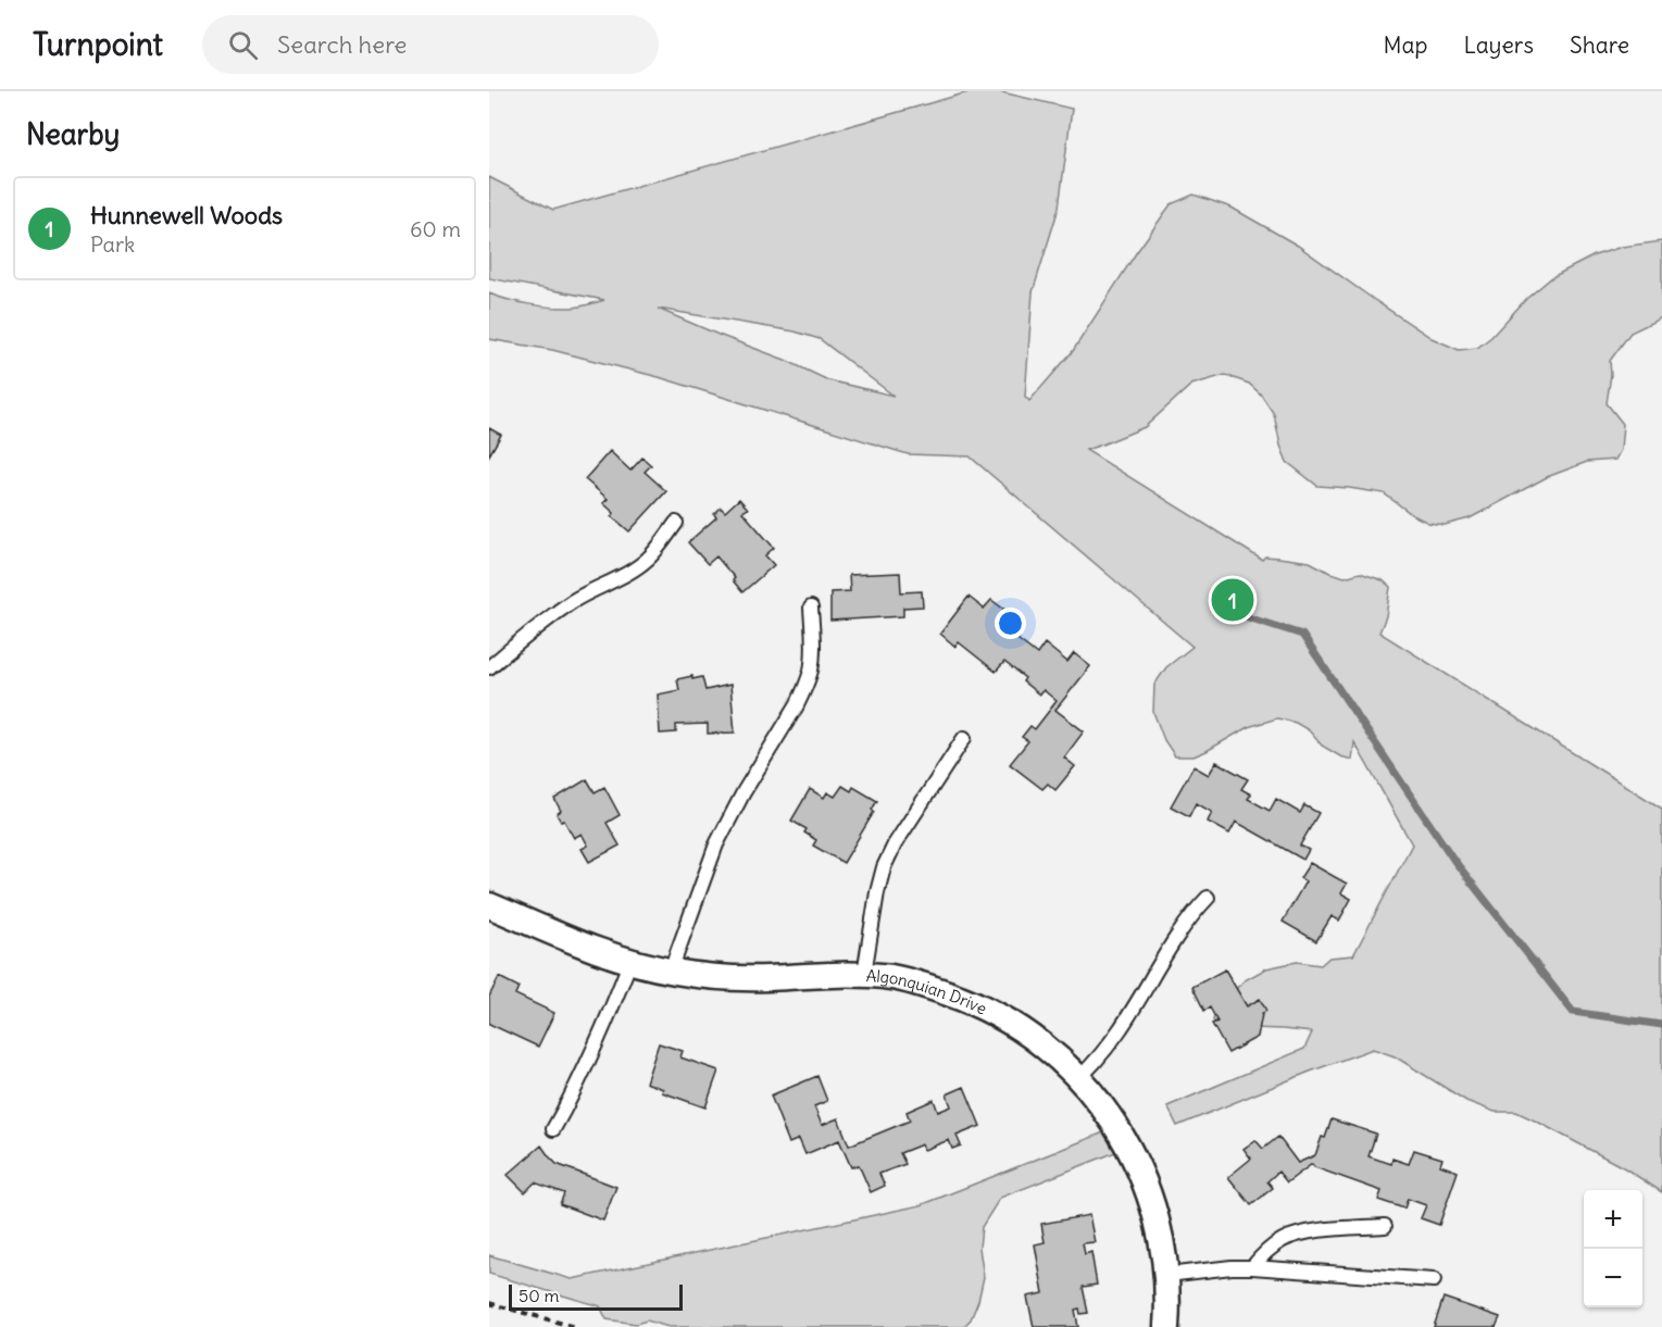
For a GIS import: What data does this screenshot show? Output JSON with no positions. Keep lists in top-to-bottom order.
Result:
{
  "streets": {
    "street": ["Algonquian Drive"]
  },
  "scale_bar": "50 m",
  "page": {
    "header": "Turnpoint",
    "search": "Search here",
    "nav": ["Map", "Layers", "Share"],
    "heading": "Nearby",
    "list": [
      {
        "mark": "1",
        "name": "Hunnewell Woods",
        "note": "Park",
        "value": "60 m"
      }
    ],
    "pins": "1",
    "map_buttons": ["+", "−"],
    "scale": "50 m"
  }
}
